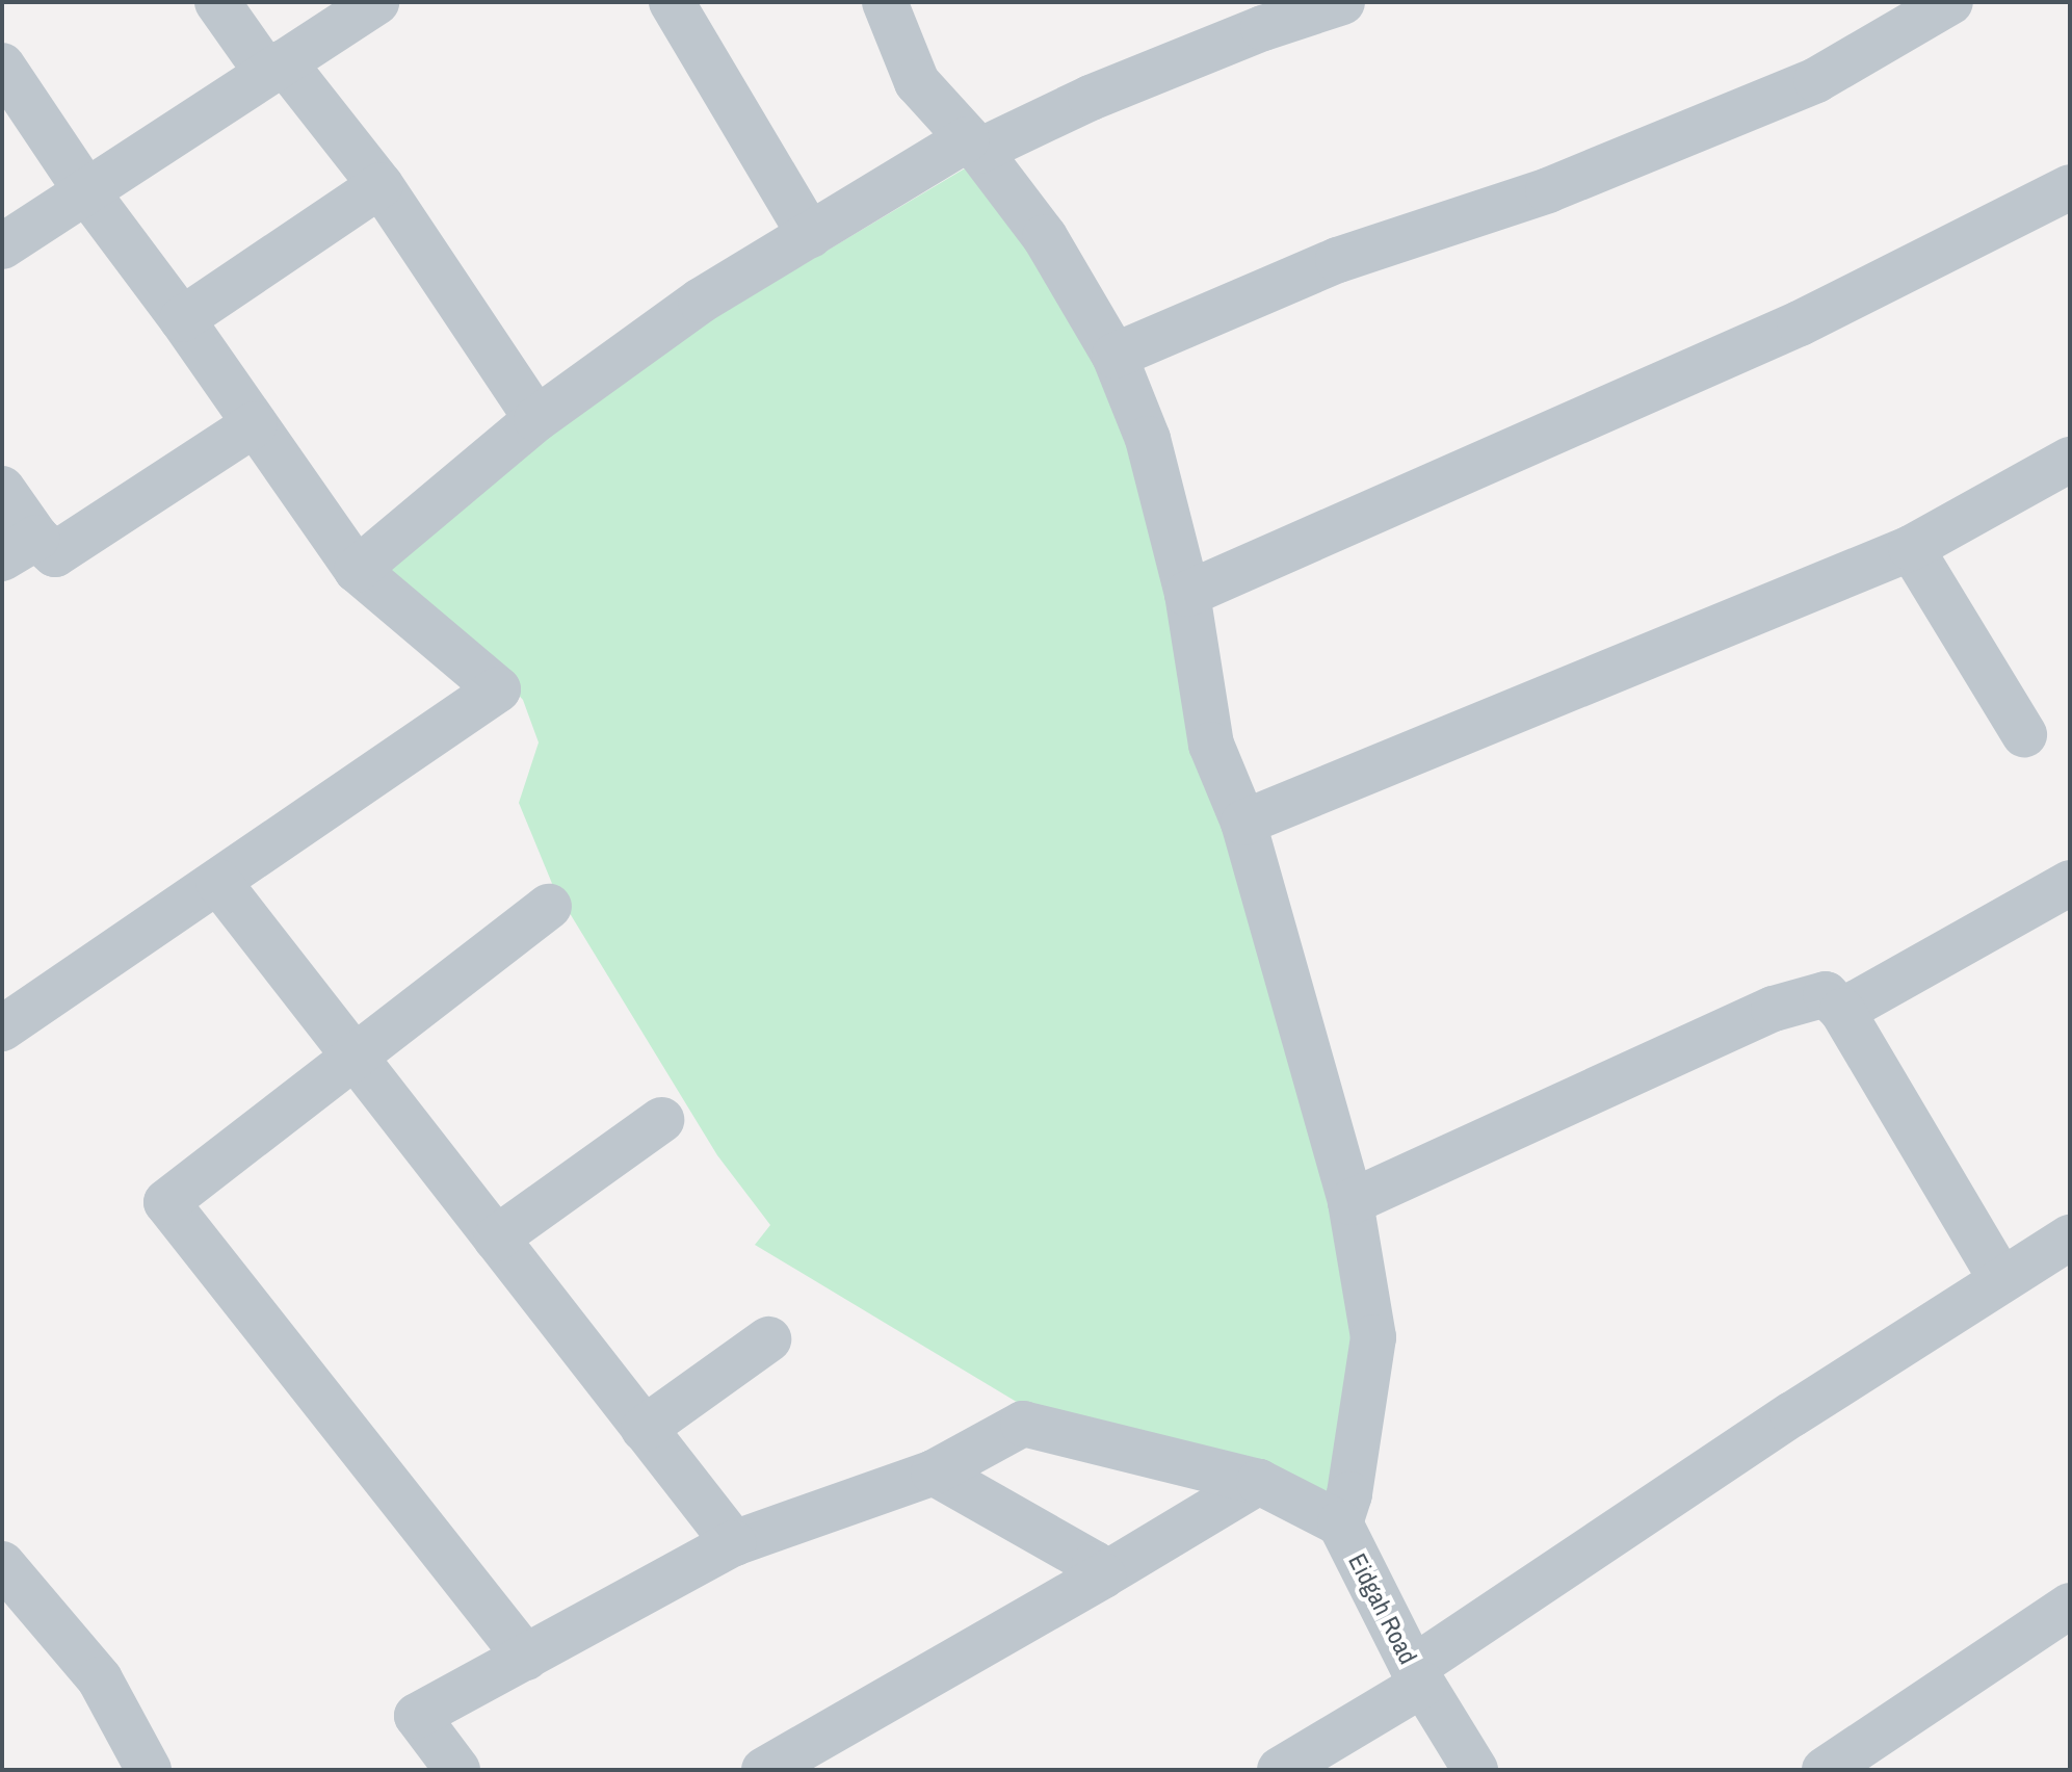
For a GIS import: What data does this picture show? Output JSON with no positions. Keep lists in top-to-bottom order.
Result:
{
  "streets": {
    "street": ["Eidgah Road"]
  }
}
